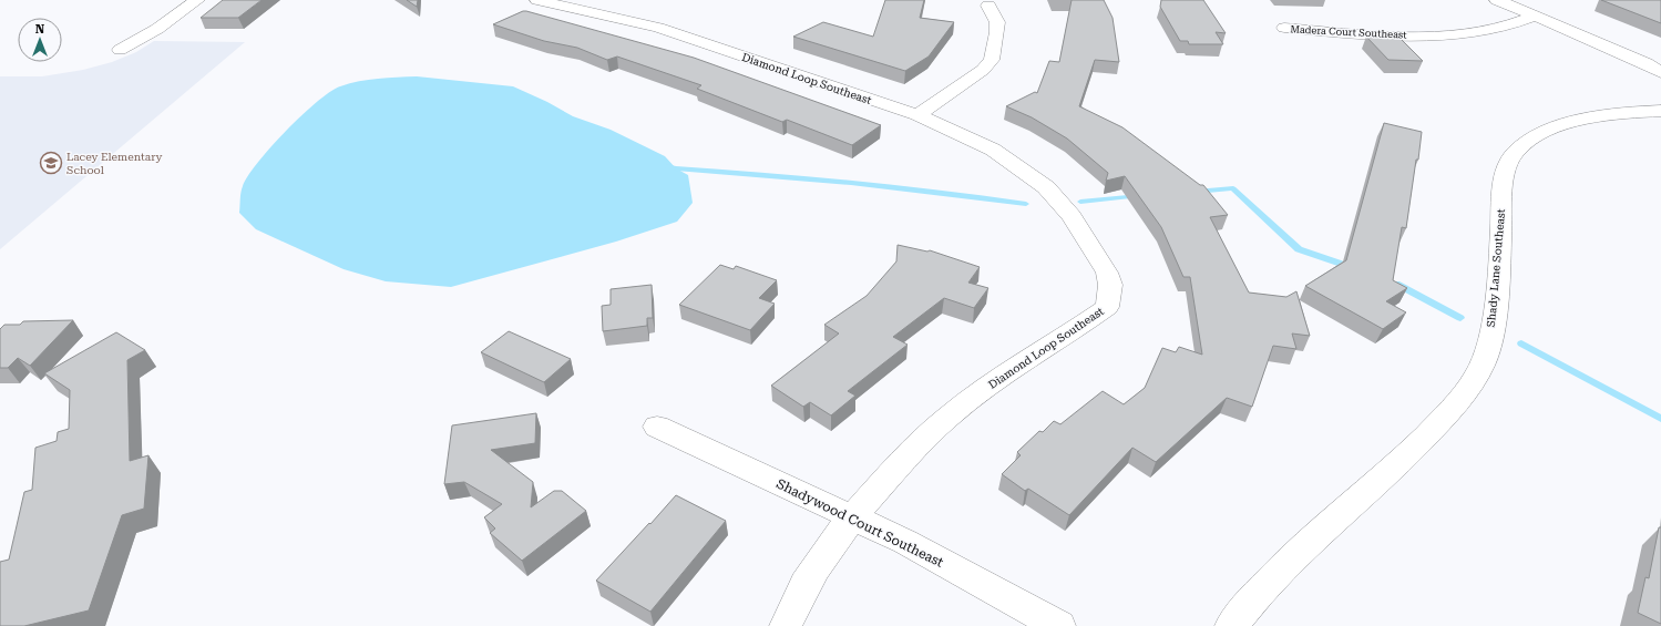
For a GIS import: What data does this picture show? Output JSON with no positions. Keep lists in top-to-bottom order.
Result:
{
  "streets": {
    "street": [
      "Madera Court Southeast",
      "Diamond Loop Southeast",
      "Shady Lane Southeast",
      "Shadywood Court Southeast"
    ]
  },
  "crossings": [
    ["Diamond Loop Southeast", "Shadywood Court Southeast"]
  ],
  "places": {
    "school or university": ["Lacey Elementary School"]
  },
  "north": "top"
}
